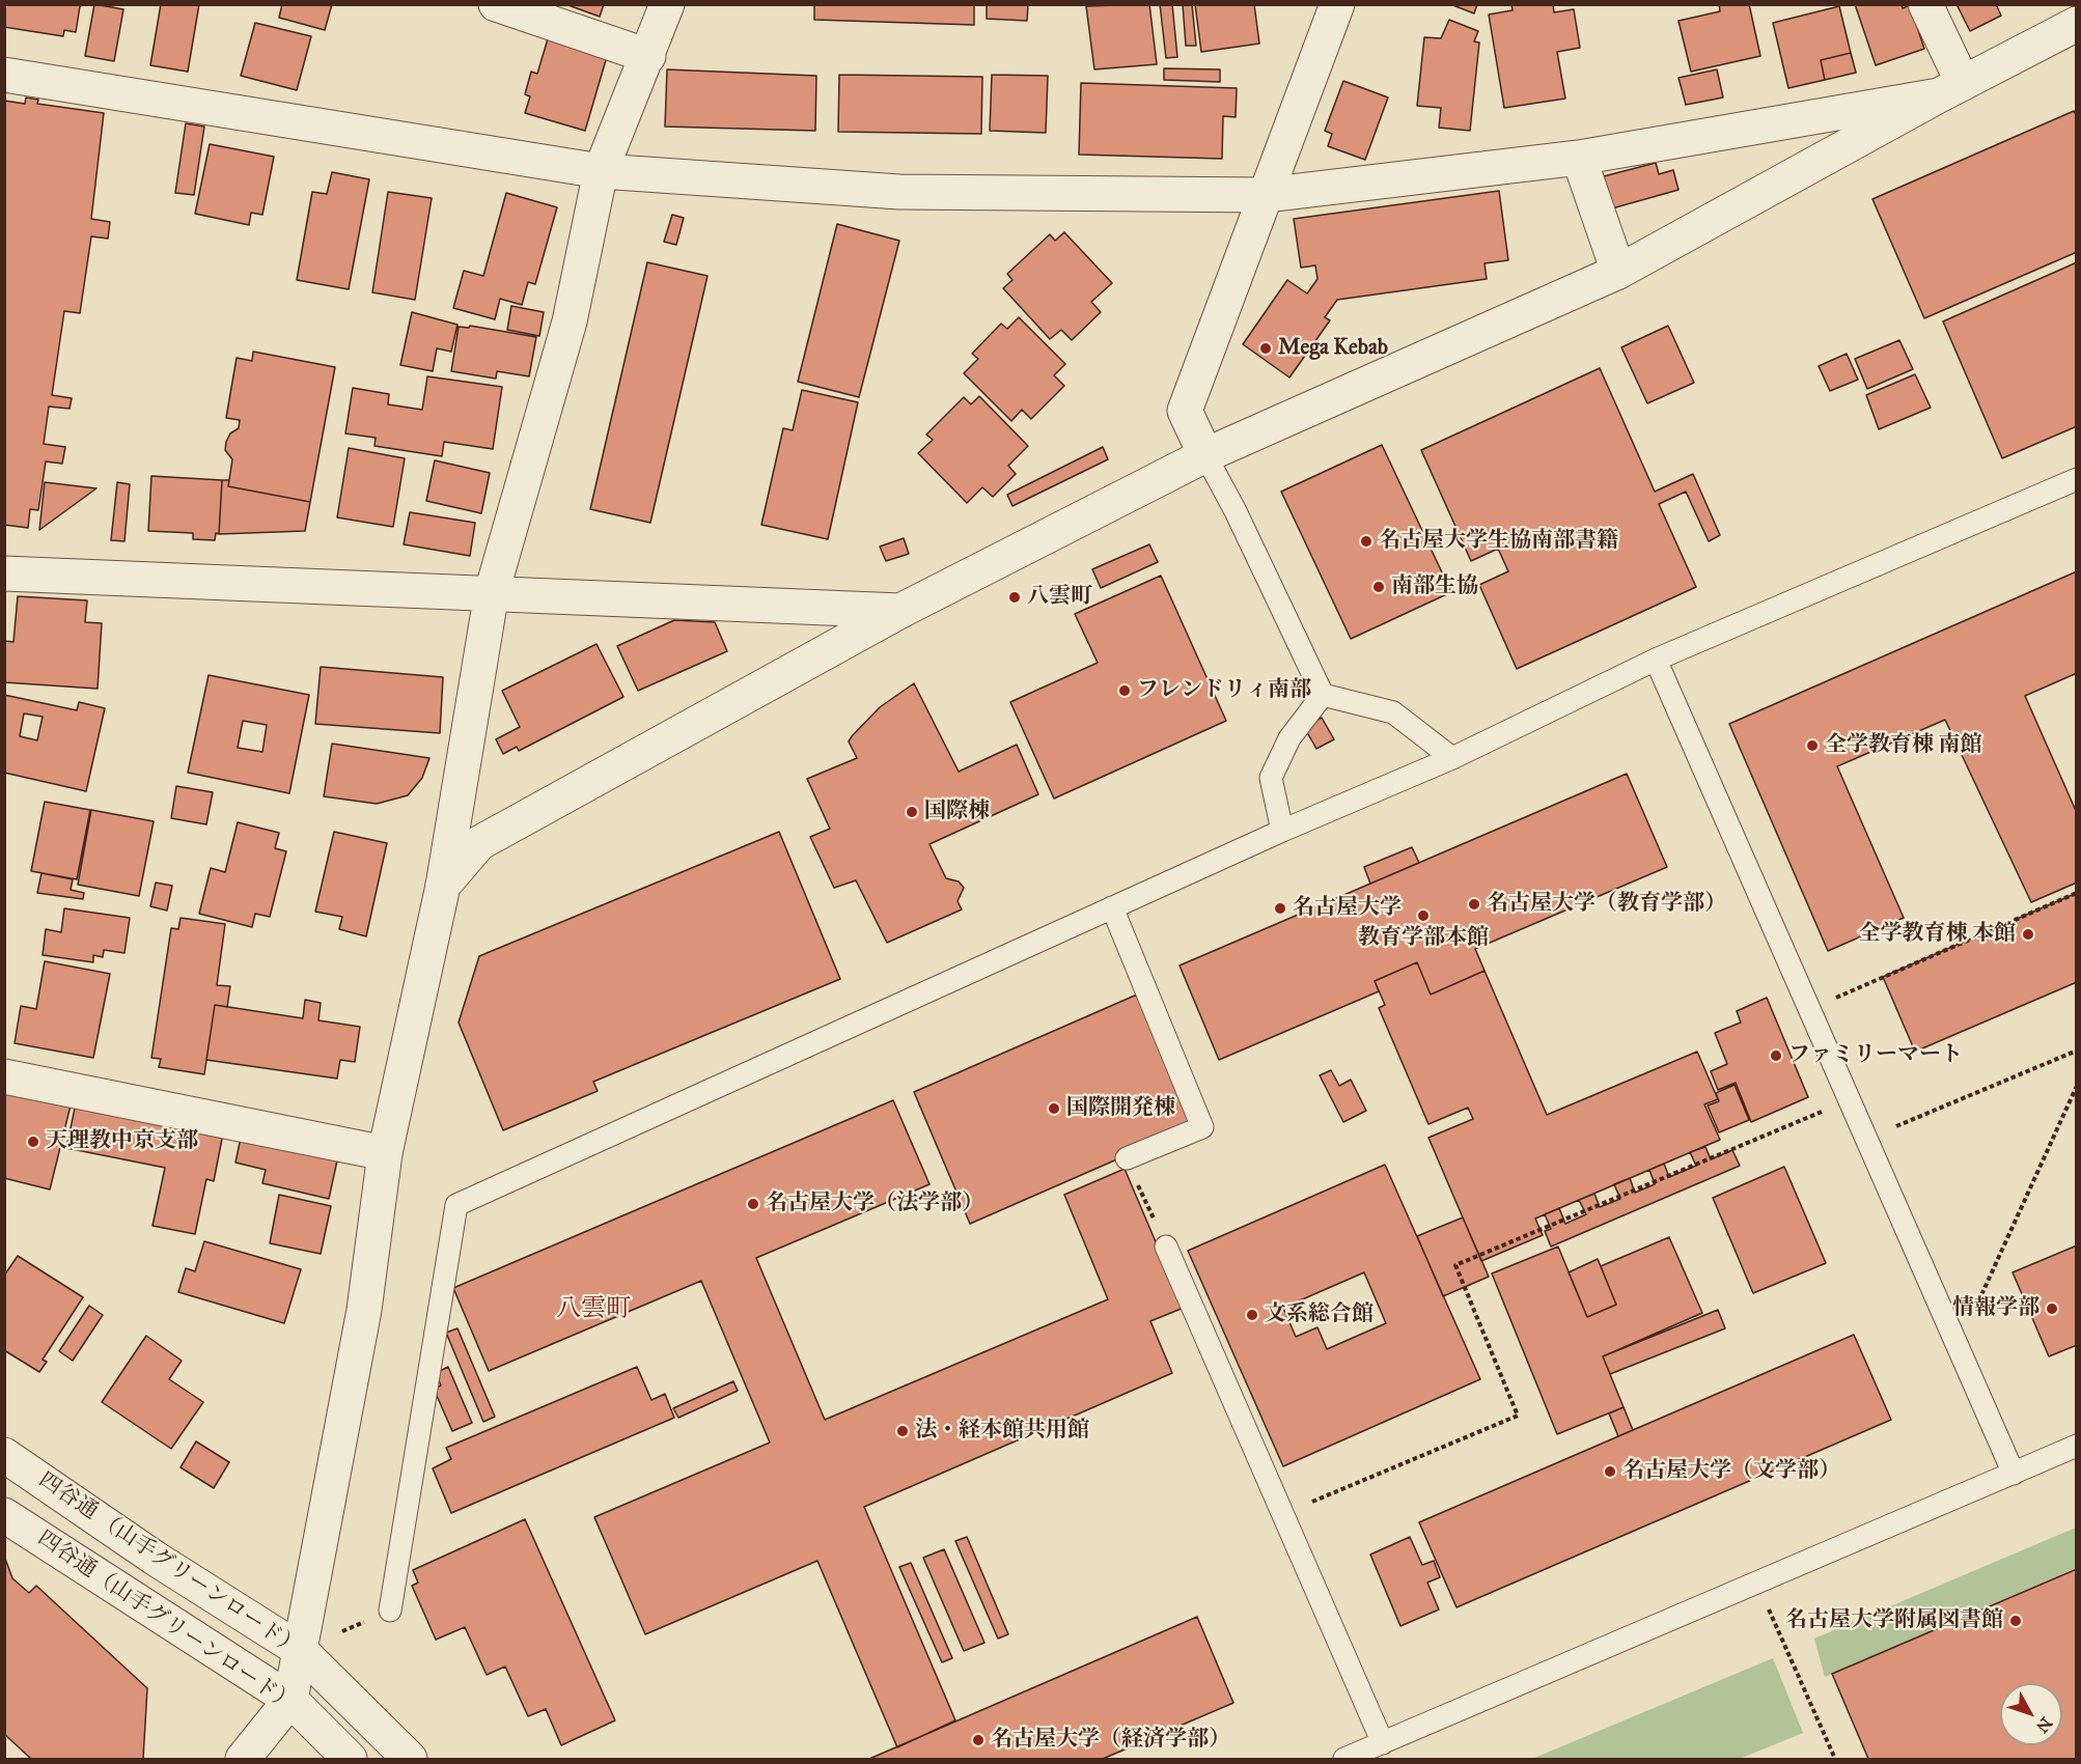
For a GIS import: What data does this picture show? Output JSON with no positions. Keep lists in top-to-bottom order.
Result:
{
  "streets": {
    "street": ["四谷通 （山手グリーンロード）", "四谷通（山手グリーンロード）"]
  },
  "districts": ["八雲町"],
  "places": [
    "Mega Kebab",
    "名古屋大学生協南部書籍",
    "南部生協",
    "八雲町",
    "フレンドリィ南部",
    "全学教育棟 南館",
    "国際棟",
    "名古屋大学（教育学部）",
    "名古屋大学",
    "教育学部本館",
    "全学教育棟 本館",
    "ファミリーマート",
    "国際開発棟",
    "天理教中京支部",
    "名古屋大学（法学部）",
    "情報学部",
    "文系総合館",
    "法・経本館共用館",
    "名古屋大学（文学部）",
    "名古屋大学附属図書館",
    "名古屋大学（経済学部）"
  ],
  "north": "bottom right"
}
